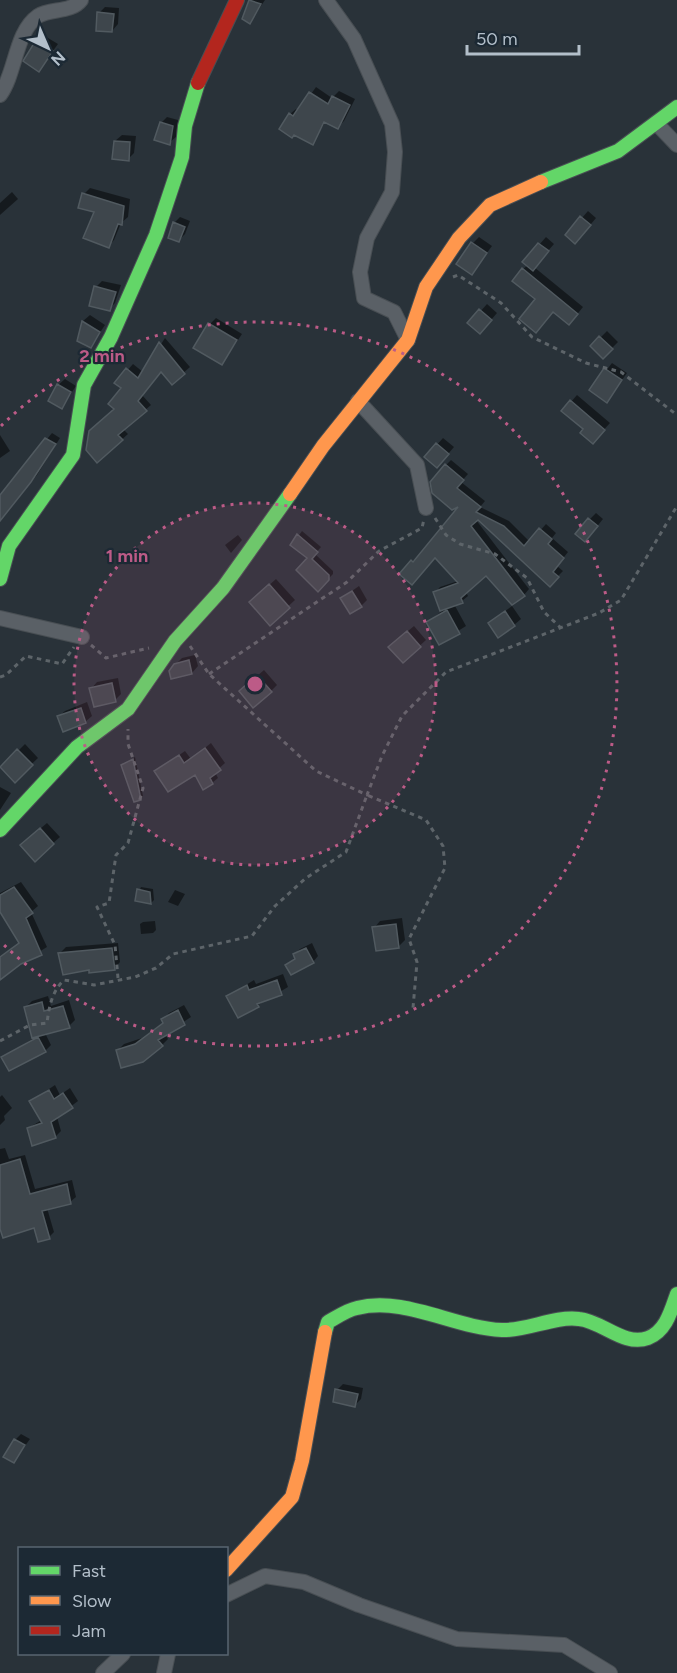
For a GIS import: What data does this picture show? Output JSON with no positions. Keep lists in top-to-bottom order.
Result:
{
  "legend": ["Fast", "Slow", "Jam"],
  "scale_bar": "50 m",
  "north": "bottom right",
  "rings": ["2 min", "1 min"]
}
